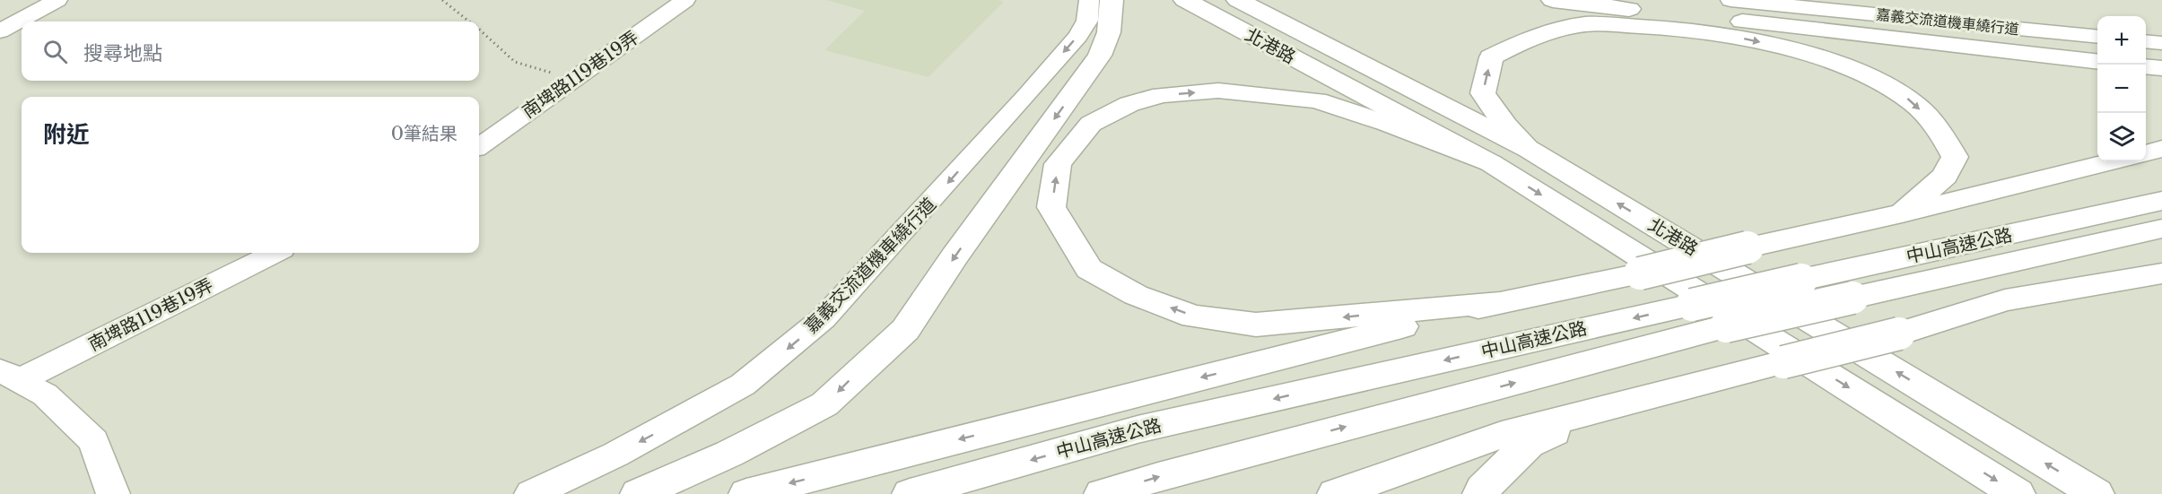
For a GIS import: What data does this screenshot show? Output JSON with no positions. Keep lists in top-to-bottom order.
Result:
{
  "streets": {
    "main road": ["北港路", "中山高速公路"],
    "street": ["嘉義交流道機車繞行道", "南埤路119巷19弄"]
  },
  "one_way": ["嘉義交流道機車繞行道"],
  "page": {
    "map_buttons": ["+", "−"],
    "search": "搜尋地點",
    "heading": ["附近", "0筆結果"]
  }
}
